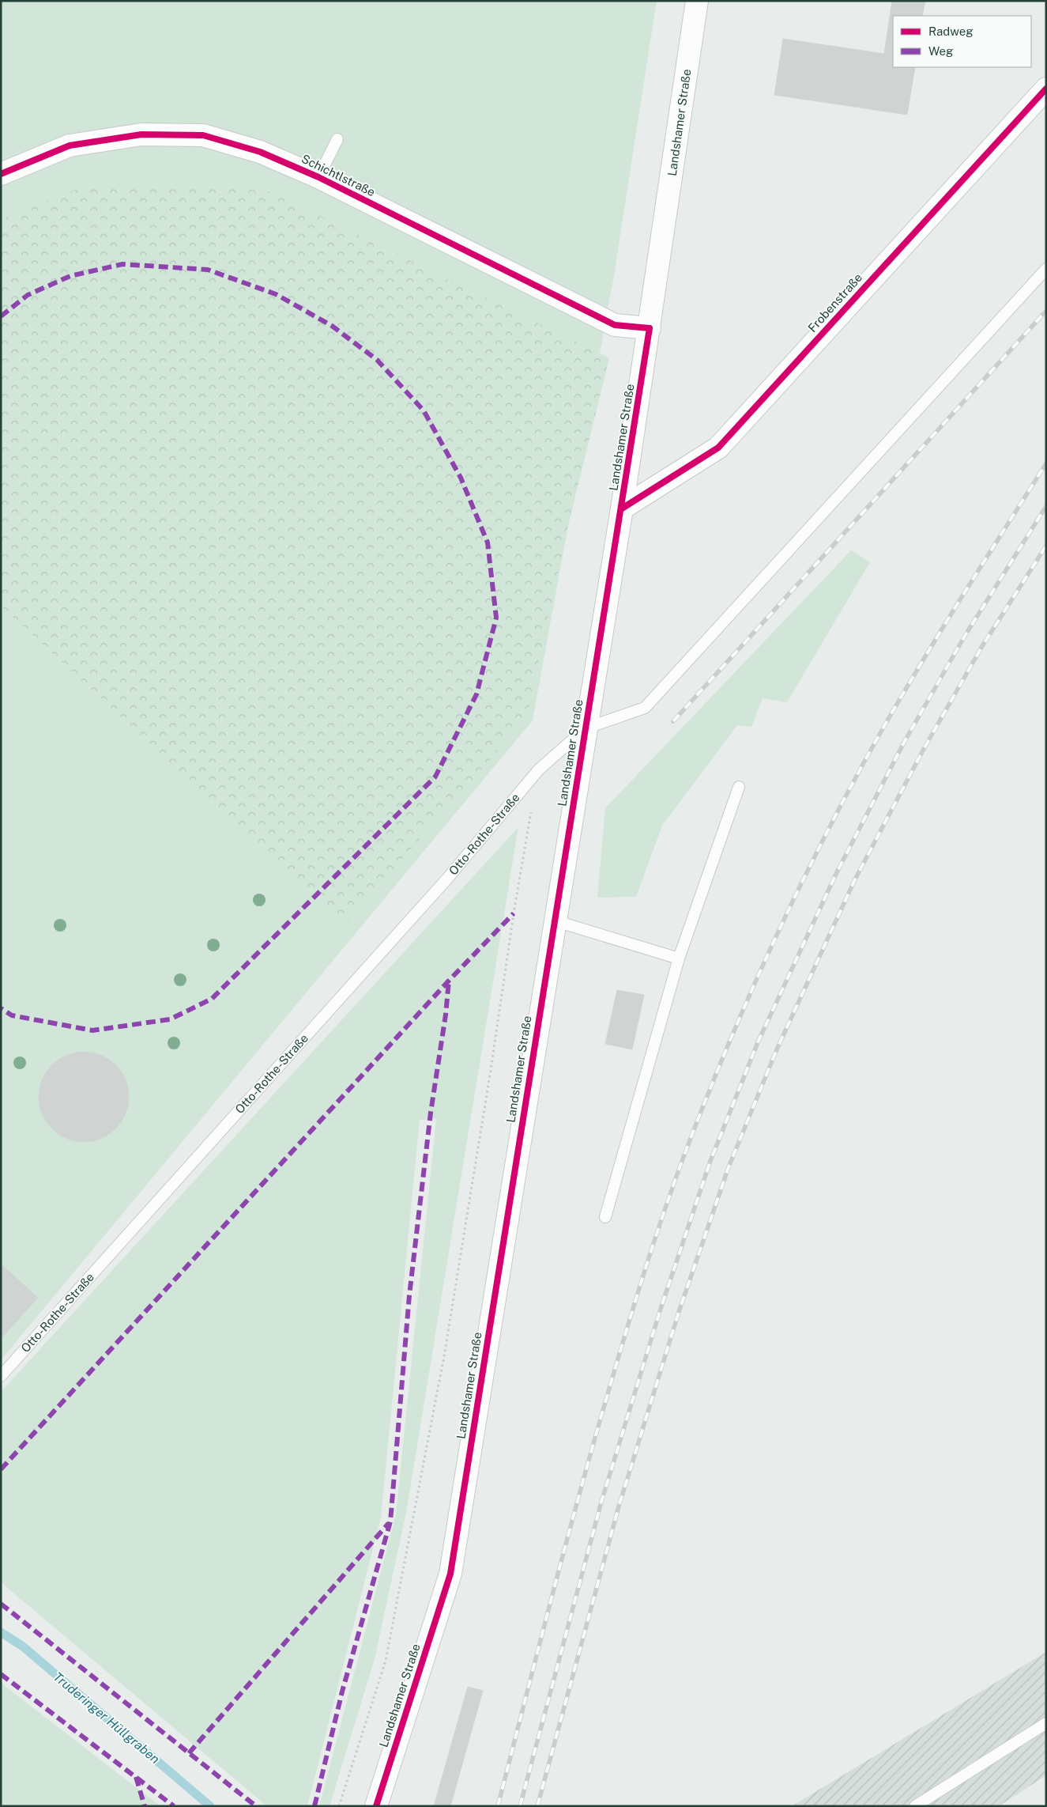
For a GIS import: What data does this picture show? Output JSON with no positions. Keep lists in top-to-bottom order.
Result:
{
  "streets": {
    "street": ["Landshamer Straße", "Schichtlstraße", "Frobenstraße"],
    "lane": ["Otto-Rothe-Straße"]
  },
  "crossings": [
    ["Landshamer Straße", "Schichtlstraße"],
    ["Landshamer Straße", "Frobenstraße"],
    ["Landshamer Straße", "Otto-Rothe-Straße"]
  ],
  "water": ["Truderinger Hüllgraben"],
  "legend": ["Radweg", "Weg"]
}
